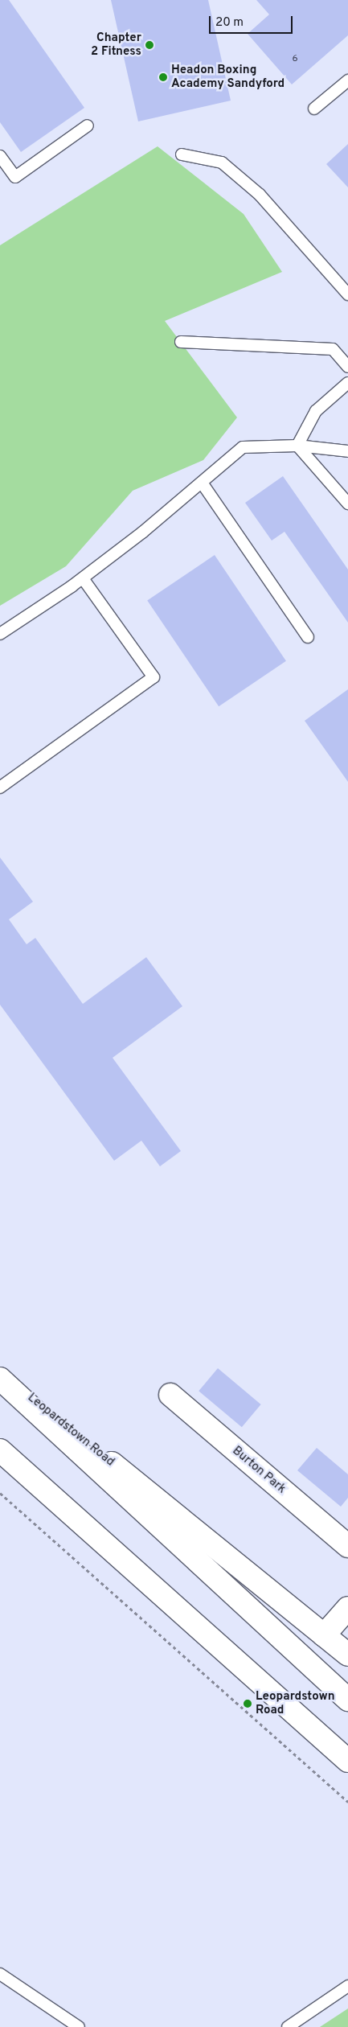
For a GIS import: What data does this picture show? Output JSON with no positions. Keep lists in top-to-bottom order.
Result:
{
  "streets": {
    "main road": ["Leopardstown Road", "Burton Park"]
  },
  "places": ["Chapter 2 Fitness", "Headon Boxing Academy Sandyford", "Leopardstown Road"],
  "house_numbers": ["6"],
  "scale_bar": "20 m"
}
